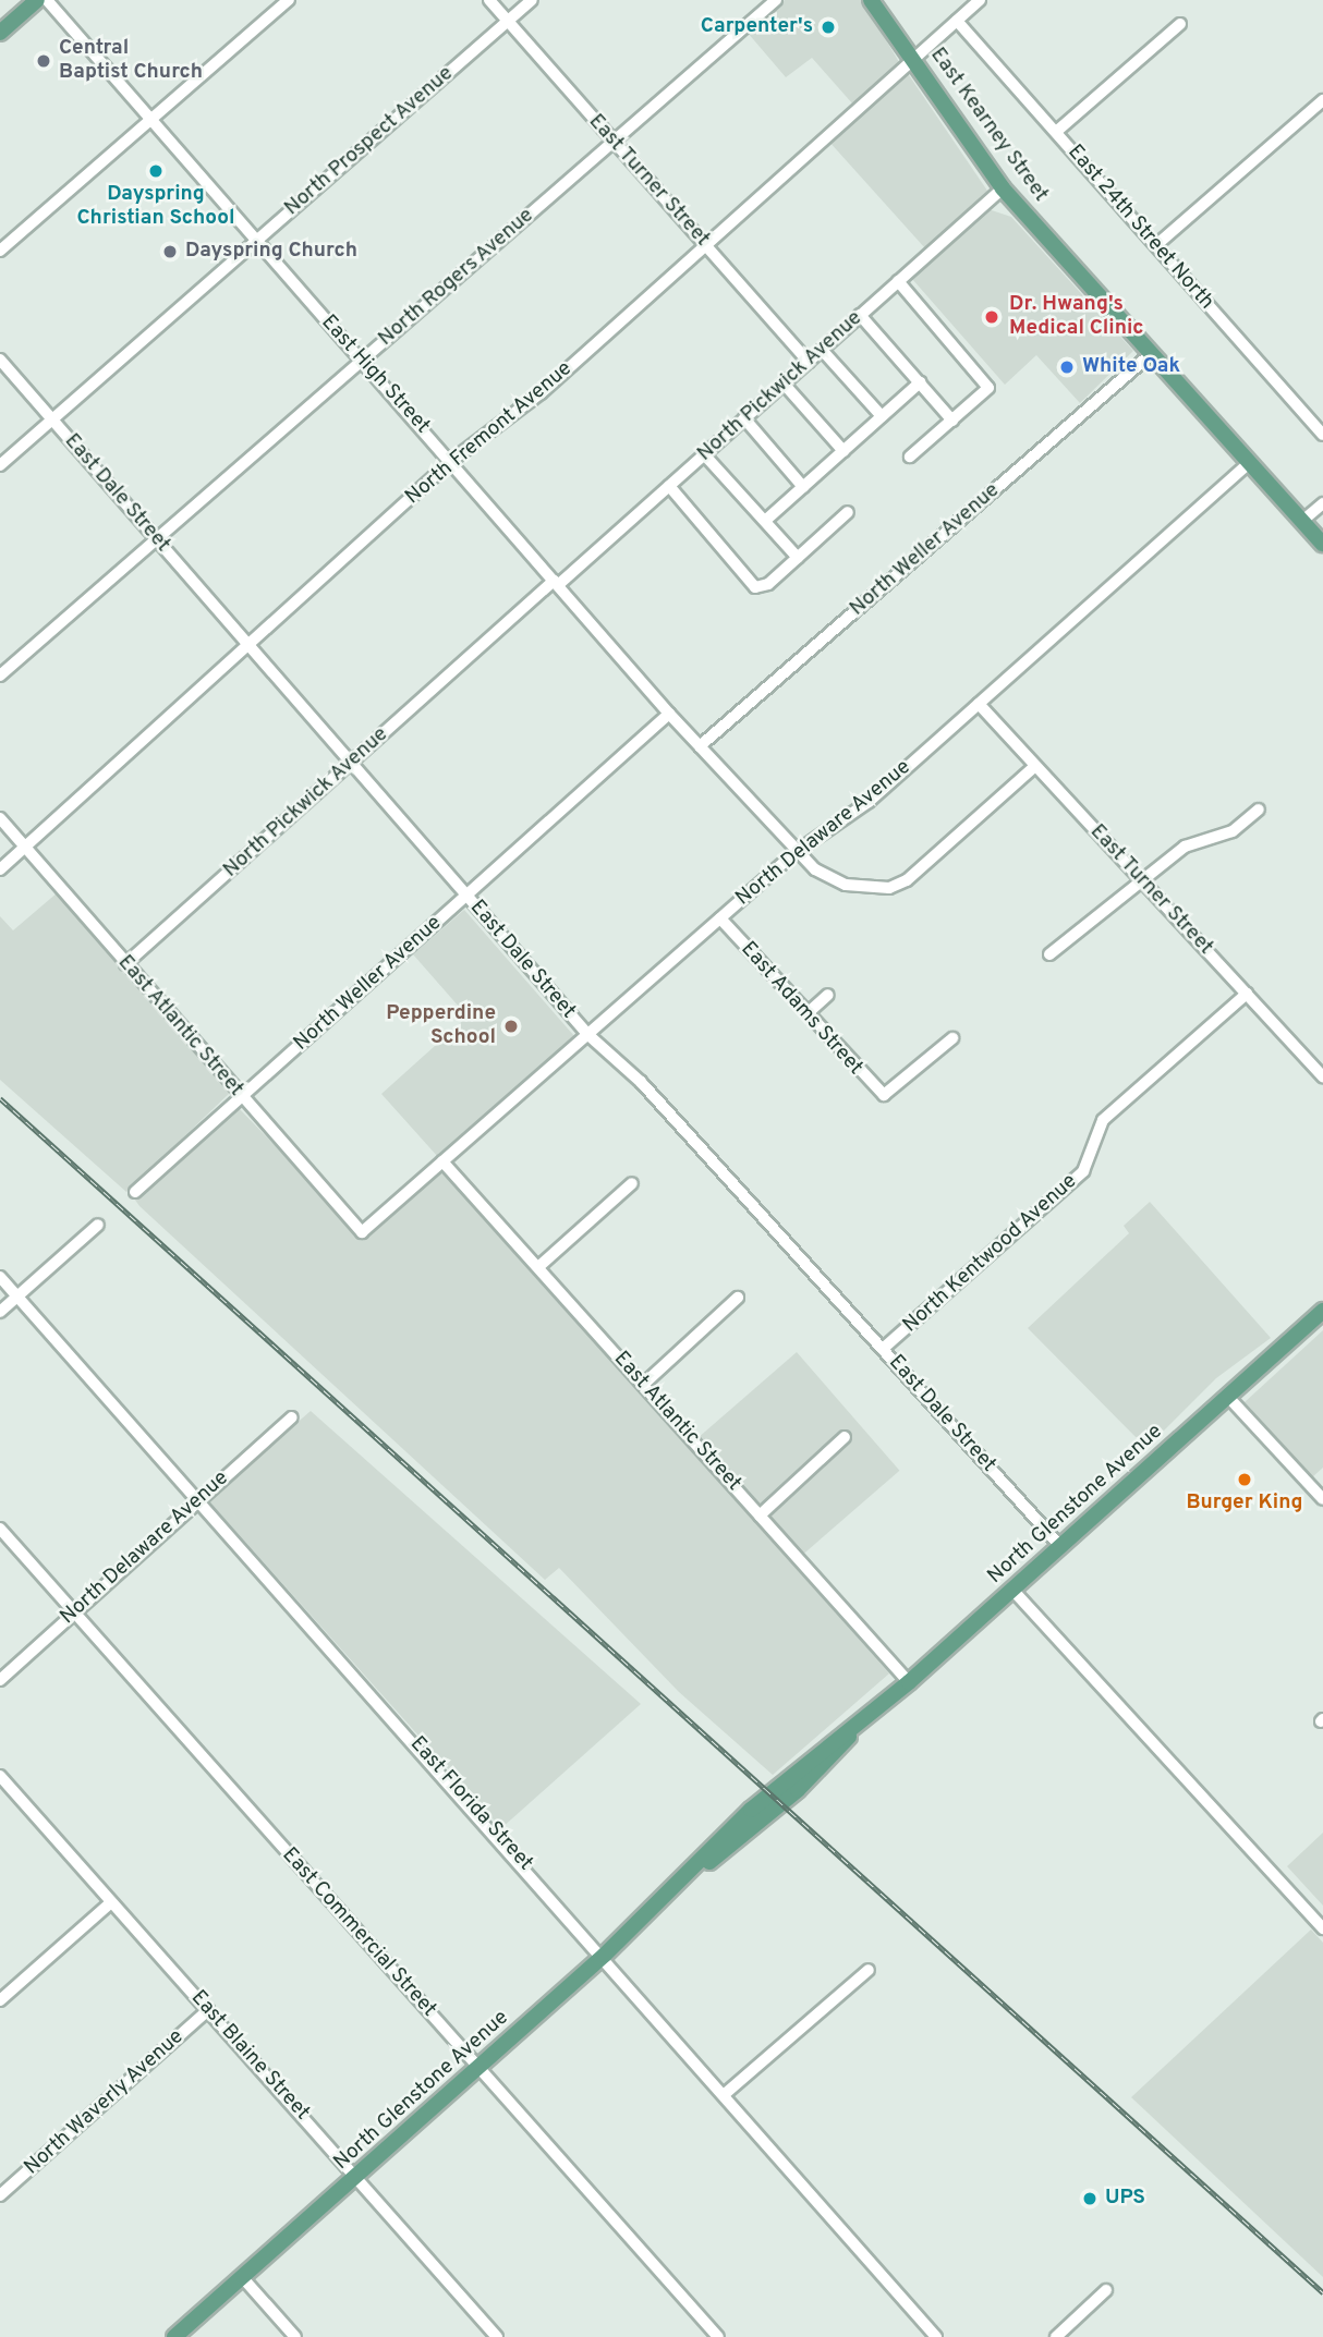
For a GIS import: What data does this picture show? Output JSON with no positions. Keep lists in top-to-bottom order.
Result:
{
  "streets": {
    "main road": ["East Kearney Street", "North Glenstone Avenue"],
    "street": [
      "North Prospect Avenue",
      "East Turner Street",
      "East 24th Street North",
      "North Rogers Avenue",
      "East High Street",
      "North Pickwick Avenue",
      "North Fremont Avenue",
      "East Dale Street",
      "North Weller Avenue",
      "North Delaware Avenue",
      "East Adams Street",
      "East Atlantic Street",
      "North Kentwood Avenue",
      "East Florida Street",
      "East Commercial Street",
      "East Blaine Street",
      "North Waverly Avenue"
    ]
  },
  "crossings": [
    ["East Kearney Street", "North Pickwick Avenue"],
    ["East Kearney Street", "North Fremont Avenue"],
    ["East Kearney Street", "North Weller Avenue"],
    ["East Kearney Street", "North Delaware Avenue"],
    ["North Prospect Avenue", "East Turner Street"],
    ["North Prospect Avenue", "East High Street"],
    ["North Prospect Avenue", "East Dale Street"],
    ["East Turner Street", "North Rogers Avenue"],
    ["East Turner Street", "East High Street"],
    ["East Turner Street", "North Pickwick Avenue"],
    ["East Turner Street", "North Fremont Avenue"],
    ["East Turner Street", "North Delaware Avenue"],
    ["East Turner Street", "North Kentwood Avenue"],
    ["East 24th Street North", "North Fremont Avenue"],
    ["North Rogers Avenue", "East High Street"],
    ["North Rogers Avenue", "East Dale Street"],
    ["East High Street", "North Pickwick Avenue"],
    ["East High Street", "North Fremont Avenue"],
    ["East High Street", "North Weller Avenue"],
    ["East High Street", "North Delaware Avenue"],
    ["North Pickwick Avenue", "East Dale Street"],
    ["North Pickwick Avenue", "East Atlantic Street"],
    ["North Fremont Avenue", "East Dale Street"],
    ["North Fremont Avenue", "East Atlantic Street"],
    ["East Dale Street", "North Weller Avenue"],
    ["East Dale Street", "North Delaware Avenue"],
    ["East Dale Street", "North Kentwood Avenue"],
    ["East Dale Street", "North Glenstone Avenue"],
    ["North Weller Avenue", "East Atlantic Street"],
    ["North Delaware Avenue", "East Adams Street"],
    ["North Delaware Avenue", "East Atlantic Street"],
    ["North Delaware Avenue", "East Florida Street"],
    ["North Delaware Avenue", "East Commercial Street"],
    ["East Atlantic Street", "North Glenstone Avenue"],
    ["North Glenstone Avenue", "East Florida Street"],
    ["North Glenstone Avenue", "East Commercial Street"],
    ["North Glenstone Avenue", "East Blaine Street"],
    ["East Blaine Street", "North Waverly Avenue"]
  ],
  "places": [
    "Carpenter's",
    "Central Baptist Church",
    "Dayspring Christian School",
    "Dayspring Church",
    "Dr. Hwang's Medical Clinic",
    "White Oak",
    "Pepperdine School",
    "Burger King",
    "UPS"
  ]
}
